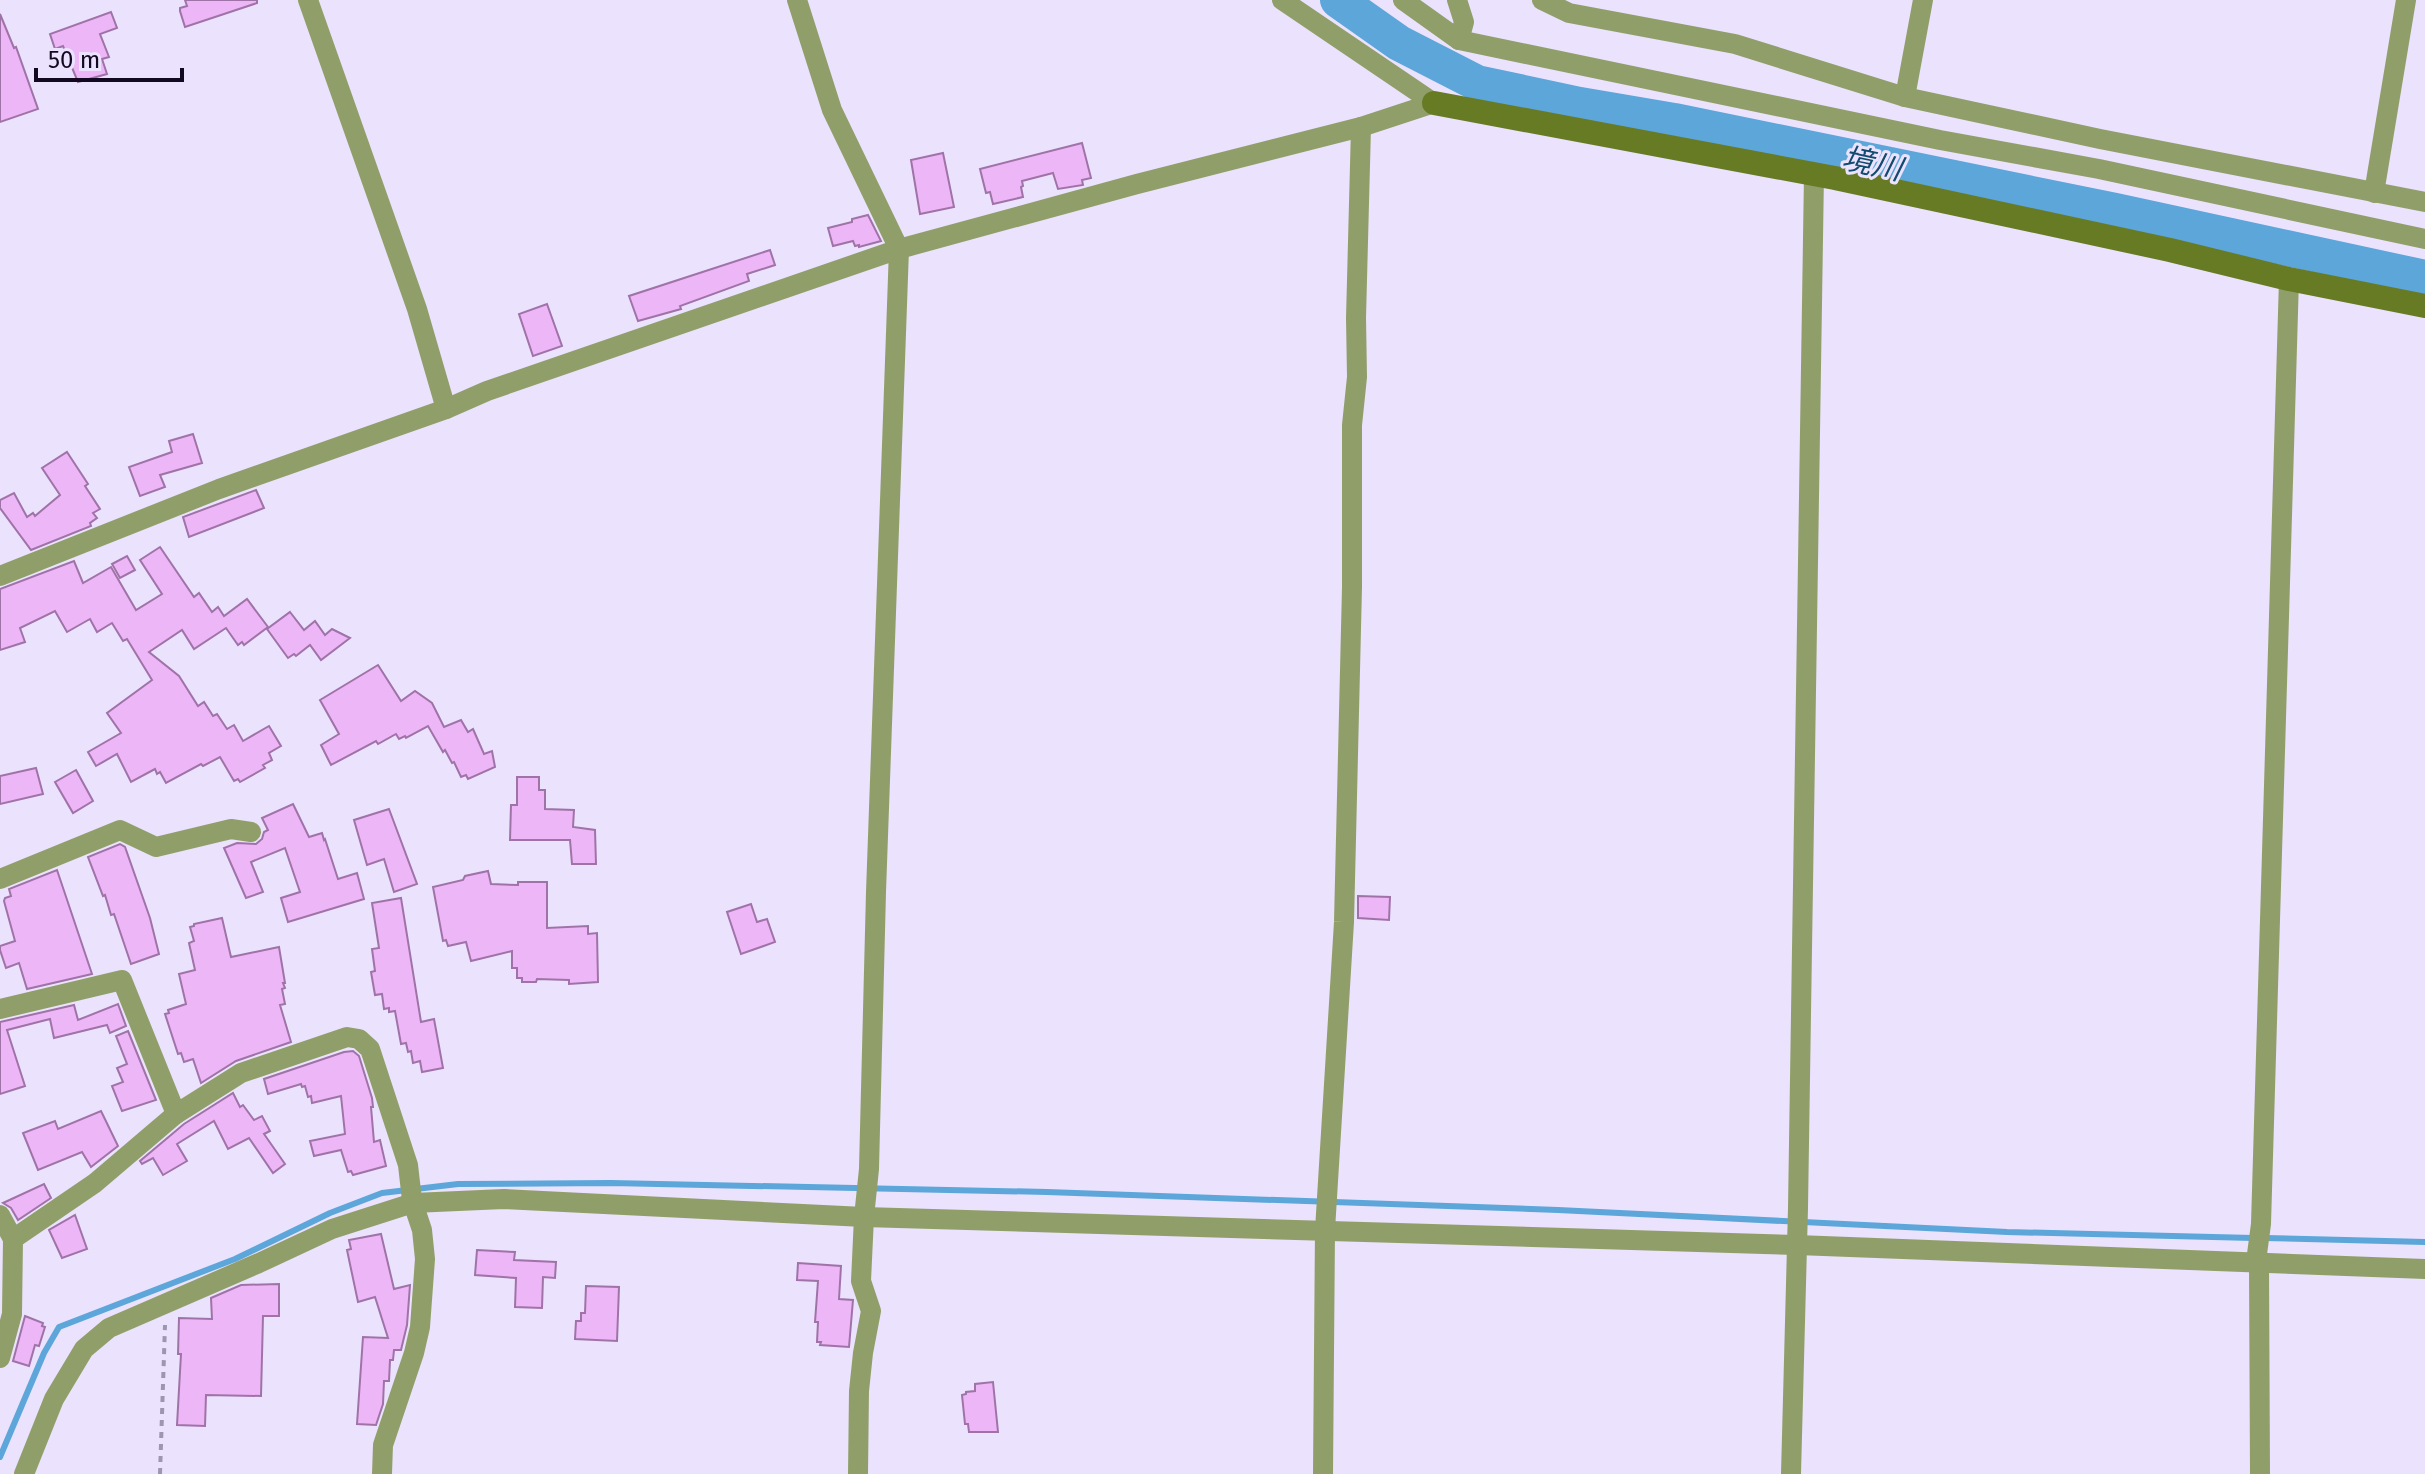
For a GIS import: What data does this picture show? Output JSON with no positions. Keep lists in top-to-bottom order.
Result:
{
  "water": ["境川"],
  "scale_bar": "50 m"
}
